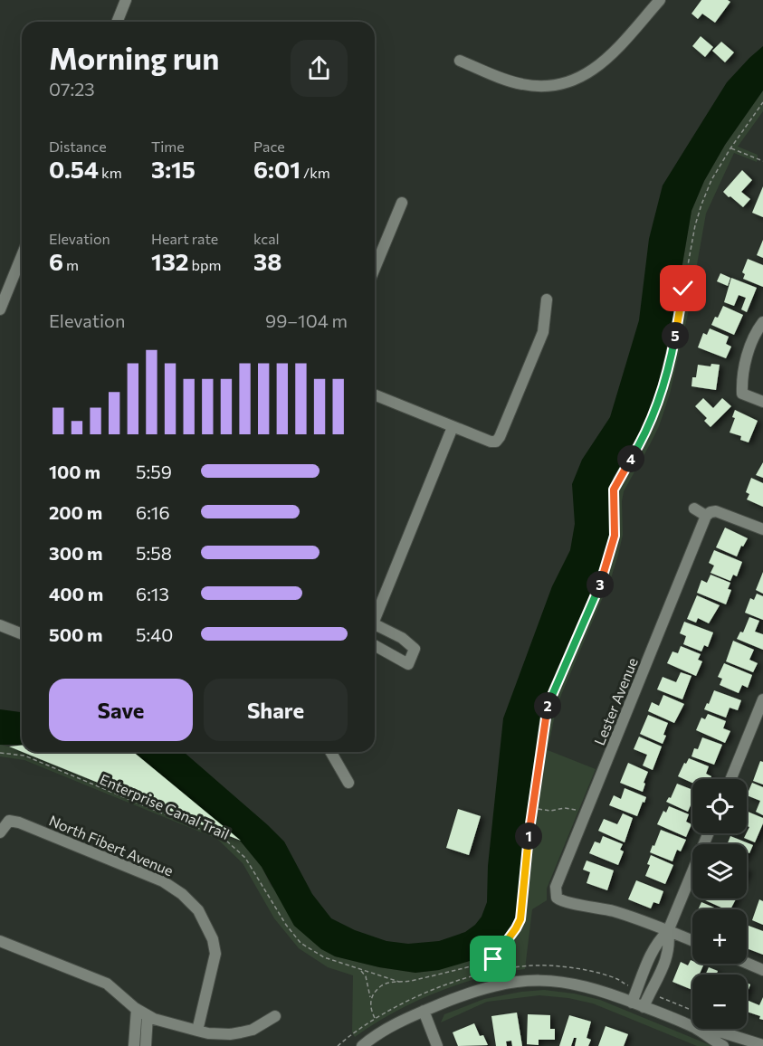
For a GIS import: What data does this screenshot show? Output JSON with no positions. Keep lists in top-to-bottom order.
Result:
{
  "streets": {
    "street": ["Lester Avenue", "North Fibert Avenue"],
    "path": ["Enterprise Canal Trail"]
  },
  "page": {
    "heading": ["Morning run", "07:23"],
    "stats": [
      ["Distance", "0.54 km"],
      ["Time", "3:15"],
      ["Pace", "6:01 /km"],
      ["Elevation", "6 m"],
      ["Heart rate", "132 bpm"],
      ["kcal", "38"]
    ],
    "chart": ["Elevation", "99–104 m"],
    "pins": [
      "5",
      "4",
      "3",
      "2",
      "1"
    ],
    "list": [
      {
        "name": "100 m",
        "note": "5:59"
      },
      {
        "name": "200 m",
        "note": "6:16"
      },
      {
        "name": "300 m",
        "note": "5:58"
      },
      {
        "name": "400 m",
        "note": "6:13"
      },
      {
        "name": "500 m",
        "note": "5:40"
      }
    ],
    "buttons": ["Save", "Share"],
    "map_buttons": ["+", "−"]
  }
}
